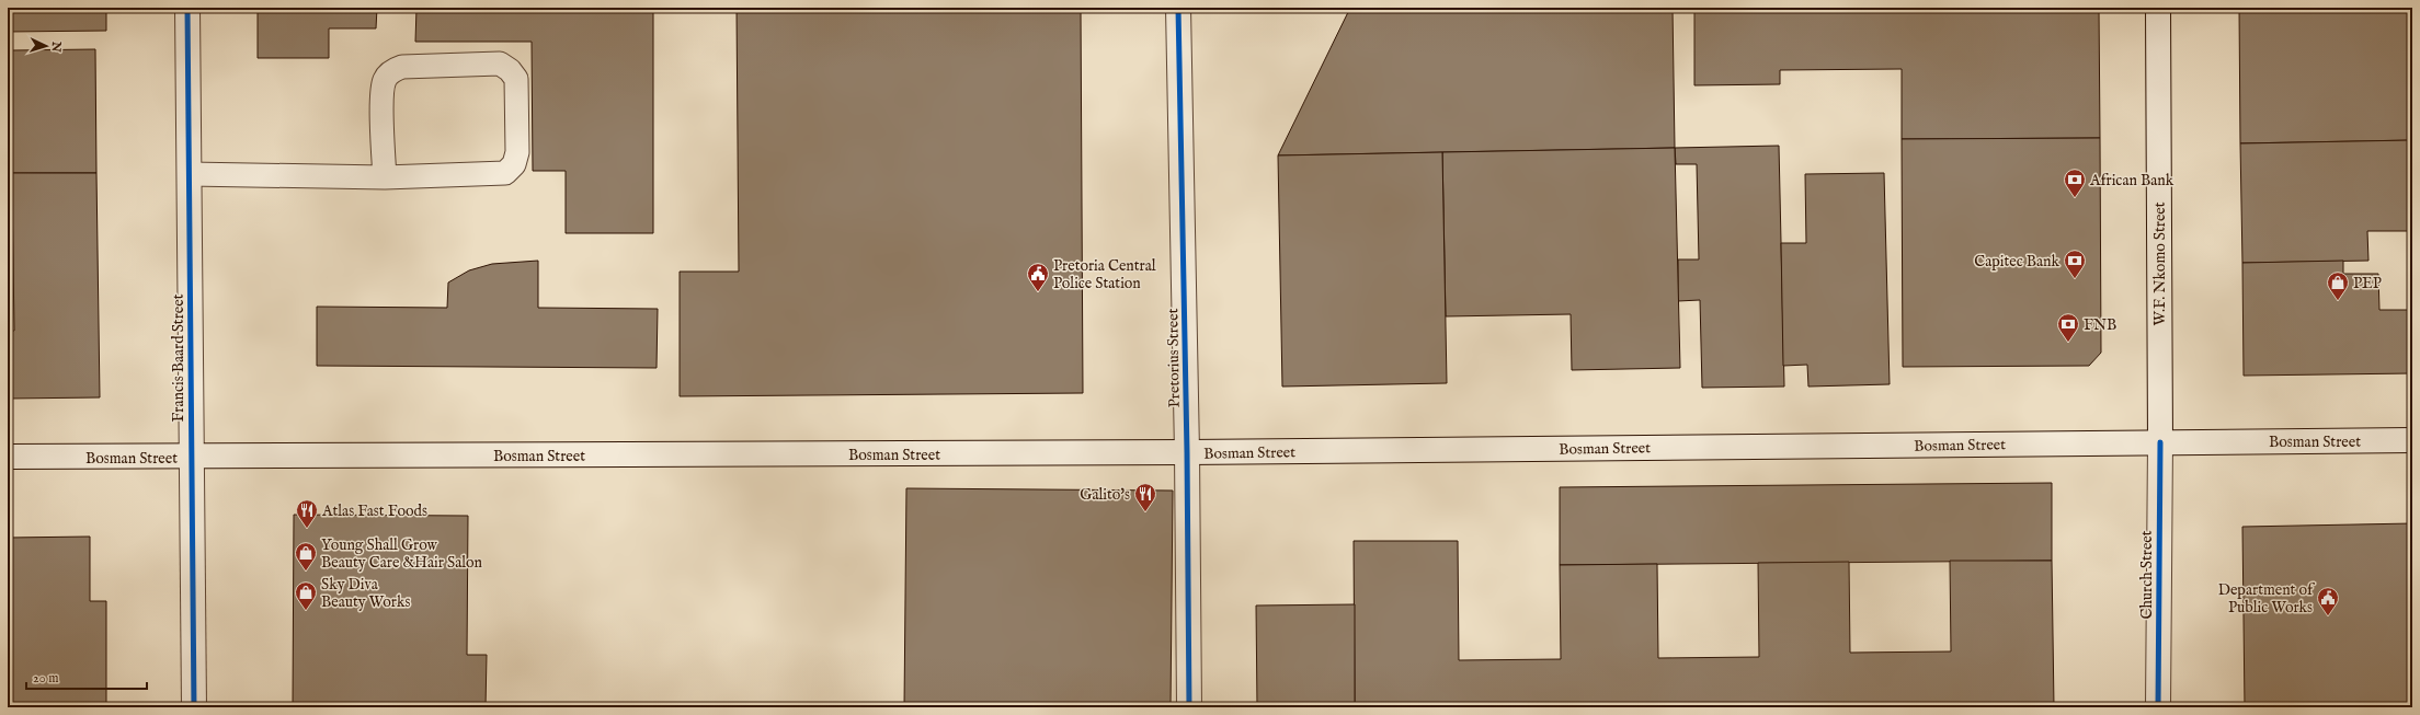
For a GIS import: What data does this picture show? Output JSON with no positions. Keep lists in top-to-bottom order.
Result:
{
  "streets": {
    "main road": [
      "W.F. Nkomo Street",
      "Francis Baard Street",
      "Pretorius Street",
      "Bosman Street",
      "Church Street"
    ]
  },
  "crossings": [
    ["W.F. Nkomo Street", "Bosman Street"],
    ["W.F. Nkomo Street", "Church Street"],
    ["Francis Baard Street", "Bosman Street"],
    ["Pretorius Street", "Bosman Street"],
    ["Bosman Street", "Church Street"]
  ],
  "places": {
    "bank": ["African Bank", "Capitec Bank", "FNB"],
    "public building": ["Pretoria Central Police Station", "Department of Public Works"],
    "shop": ["PEP", "Young Shall Grow Beauty Care &Hair Salon", "Sky Diva Beauty Works"],
    "restaurant": ["Galito's", "Atlas Fast Foods"]
  },
  "scale_bar": "20 m",
  "north": "right"
}
